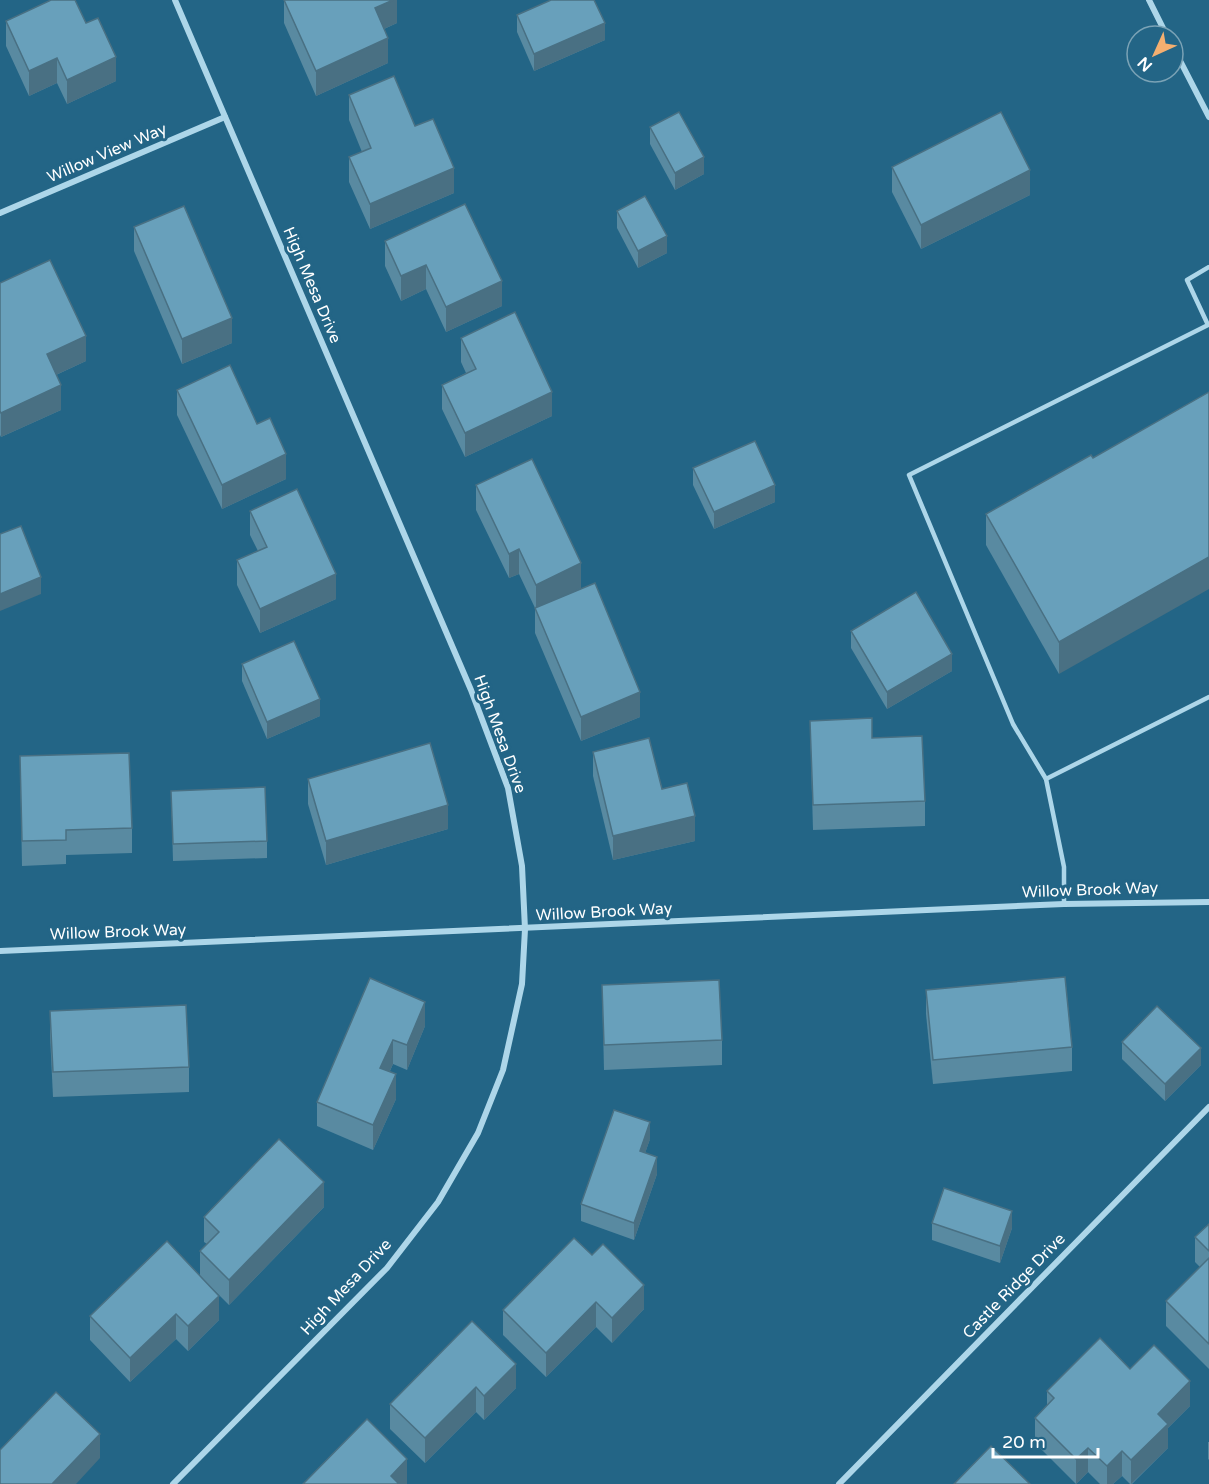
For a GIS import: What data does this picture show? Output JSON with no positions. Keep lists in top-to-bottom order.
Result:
{
  "streets": {
    "street": [
      "Willow View Way",
      "High Mesa Drive",
      "Willow Brook Way",
      "Castle Ridge Drive"
    ]
  },
  "crossings": [
    ["Willow View Way", "High Mesa Drive"],
    ["High Mesa Drive", "Willow Brook Way"]
  ],
  "scale_bar": "20 m",
  "north": "bottom left"
}
